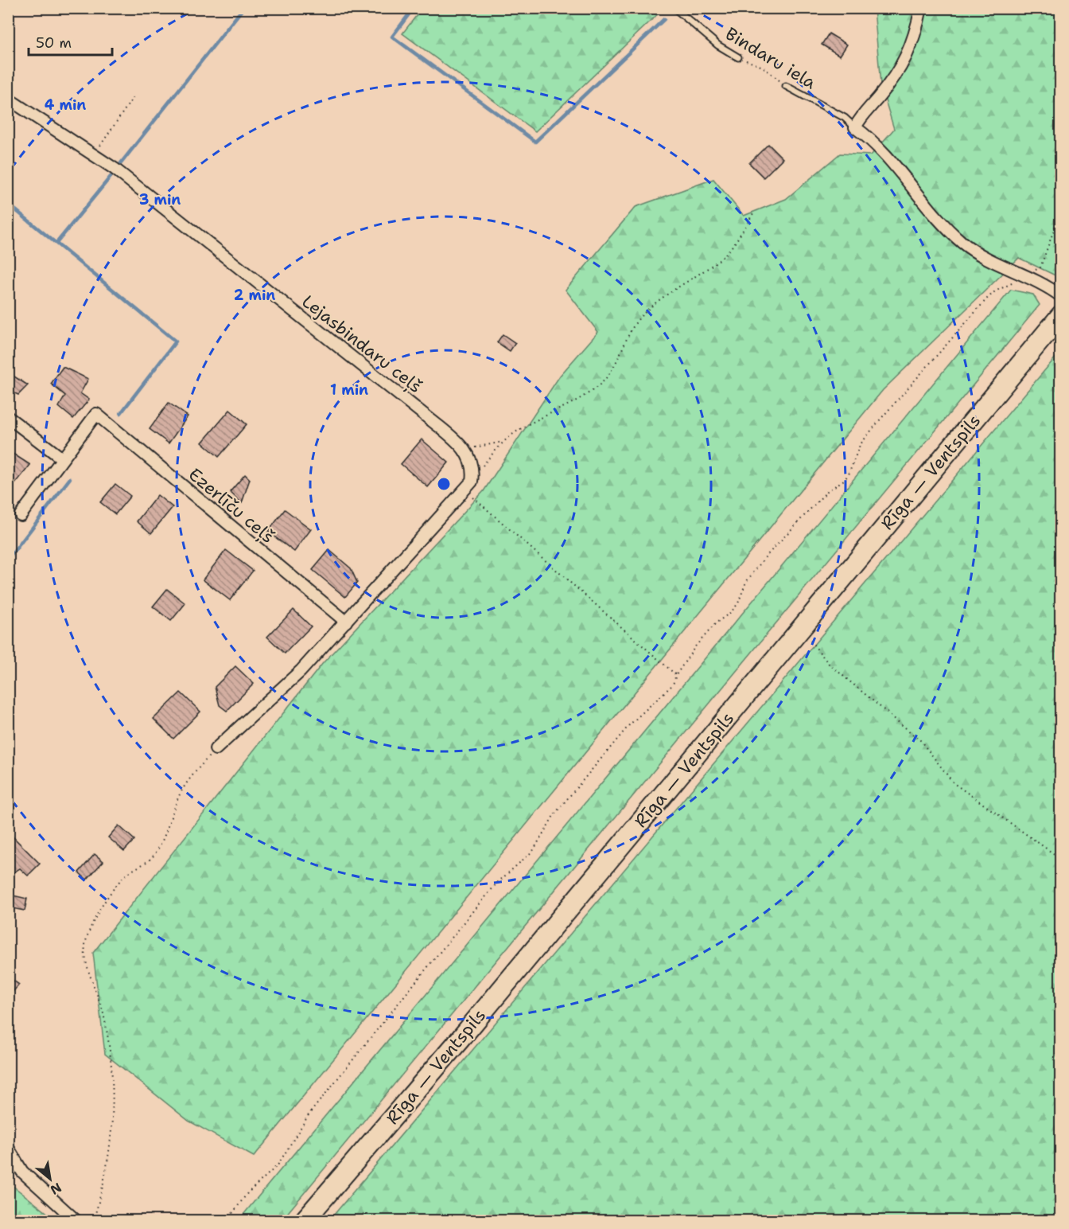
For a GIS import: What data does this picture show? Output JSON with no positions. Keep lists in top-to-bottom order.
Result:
{
  "streets": {
    "highway": ["Rīga — Ventspils"],
    "street": ["Lejasbindaru ceļš", "Ezerlīču ceļš"],
    "lane": ["Bindaru iela"]
  },
  "scale_bar": "50 m",
  "north": "bottom right",
  "rings": [
    "4 min",
    "3 min",
    "2 min",
    "1 min"
  ]
}
